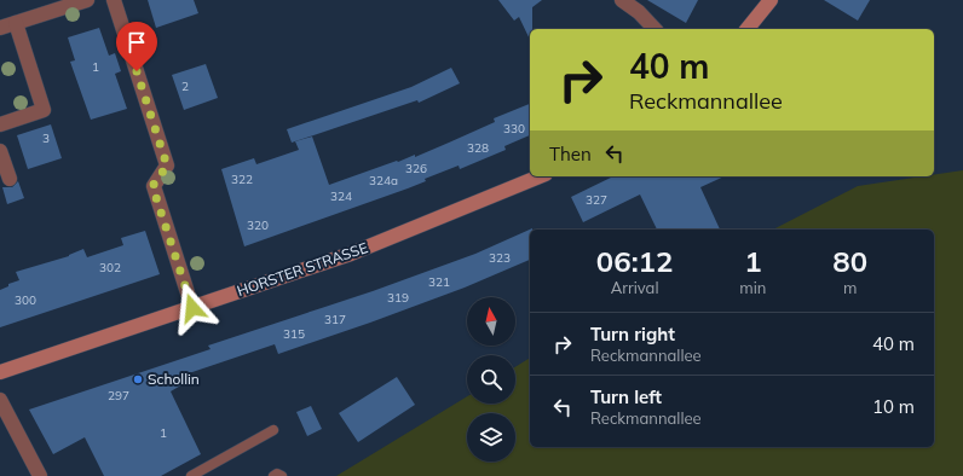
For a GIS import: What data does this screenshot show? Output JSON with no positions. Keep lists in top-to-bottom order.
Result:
{
  "streets": {
    "main road": ["HORSTER STRASSE"]
  },
  "places": ["Schollin"],
  "house_numbers": [
    "1",
    "2",
    "330",
    "3",
    "328",
    "326",
    "322",
    "324a",
    "324",
    "327",
    "320",
    "323",
    "302",
    "321",
    "319",
    "300",
    "317",
    "315",
    "297",
    "1"
  ],
  "north": "top",
  "page": {
    "turn": ["40 m", "Reckmannallee"],
    "then": "Then",
    "eta": [
      "06:12",
      "Arrival",
      "1",
      "min",
      "80",
      "m"
    ],
    "list": [
      {
        "name": "Turn right",
        "note": "Reckmannallee",
        "value": "40 m"
      },
      {
        "name": "Turn left",
        "note": "Reckmannallee",
        "value": "10 m"
      }
    ]
  }
}
